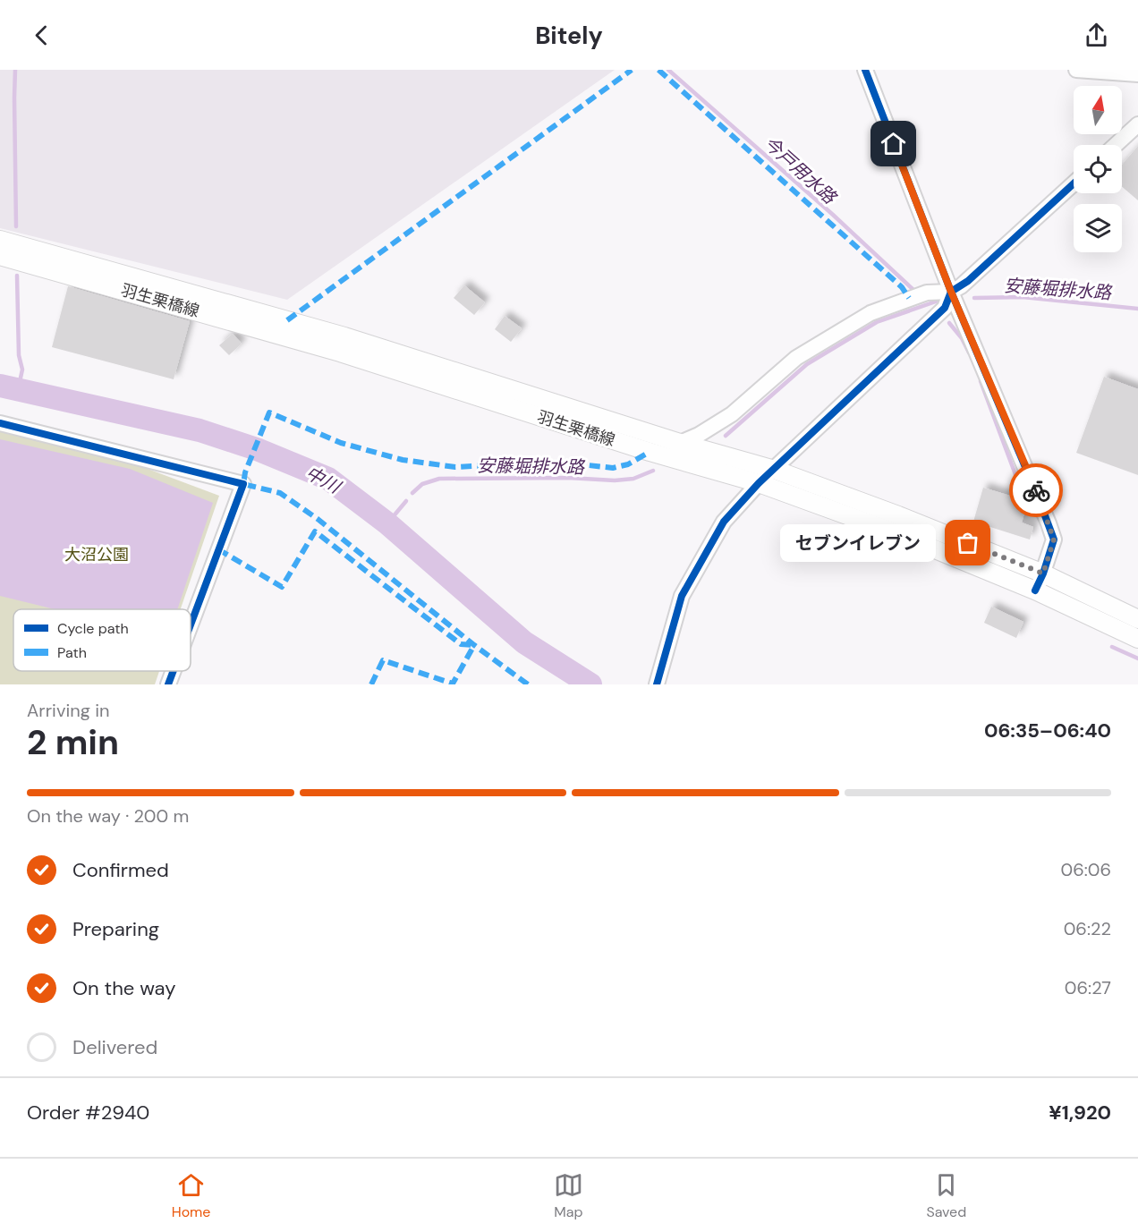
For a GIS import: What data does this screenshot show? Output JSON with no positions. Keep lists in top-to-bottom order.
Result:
{
  "streets": {
    "main road": ["羽生栗橋線"]
  },
  "water": ["今戸用水路", "安藤堀排水路", "中川"],
  "parks": ["大沼公園"],
  "places": ["セブンイレブン"],
  "legend": ["Cycle path", "Path"],
  "north": "top",
  "page": {
    "header": "Bitely",
    "bubble": "セブンイレブン",
    "heading": ["2 min", "Arriving in", "06:35–06:40"],
    "panel": ["Order #2940", "¥1,920"],
    "bar": "On the way · 200 m",
    "list": [
      ["Confirmed", "06:06"],
      ["Preparing", "06:22"],
      ["On the way", "06:27"],
      "Delivered"
    ],
    "tabs": ["Home", "Map", "Saved"]
  }
}
